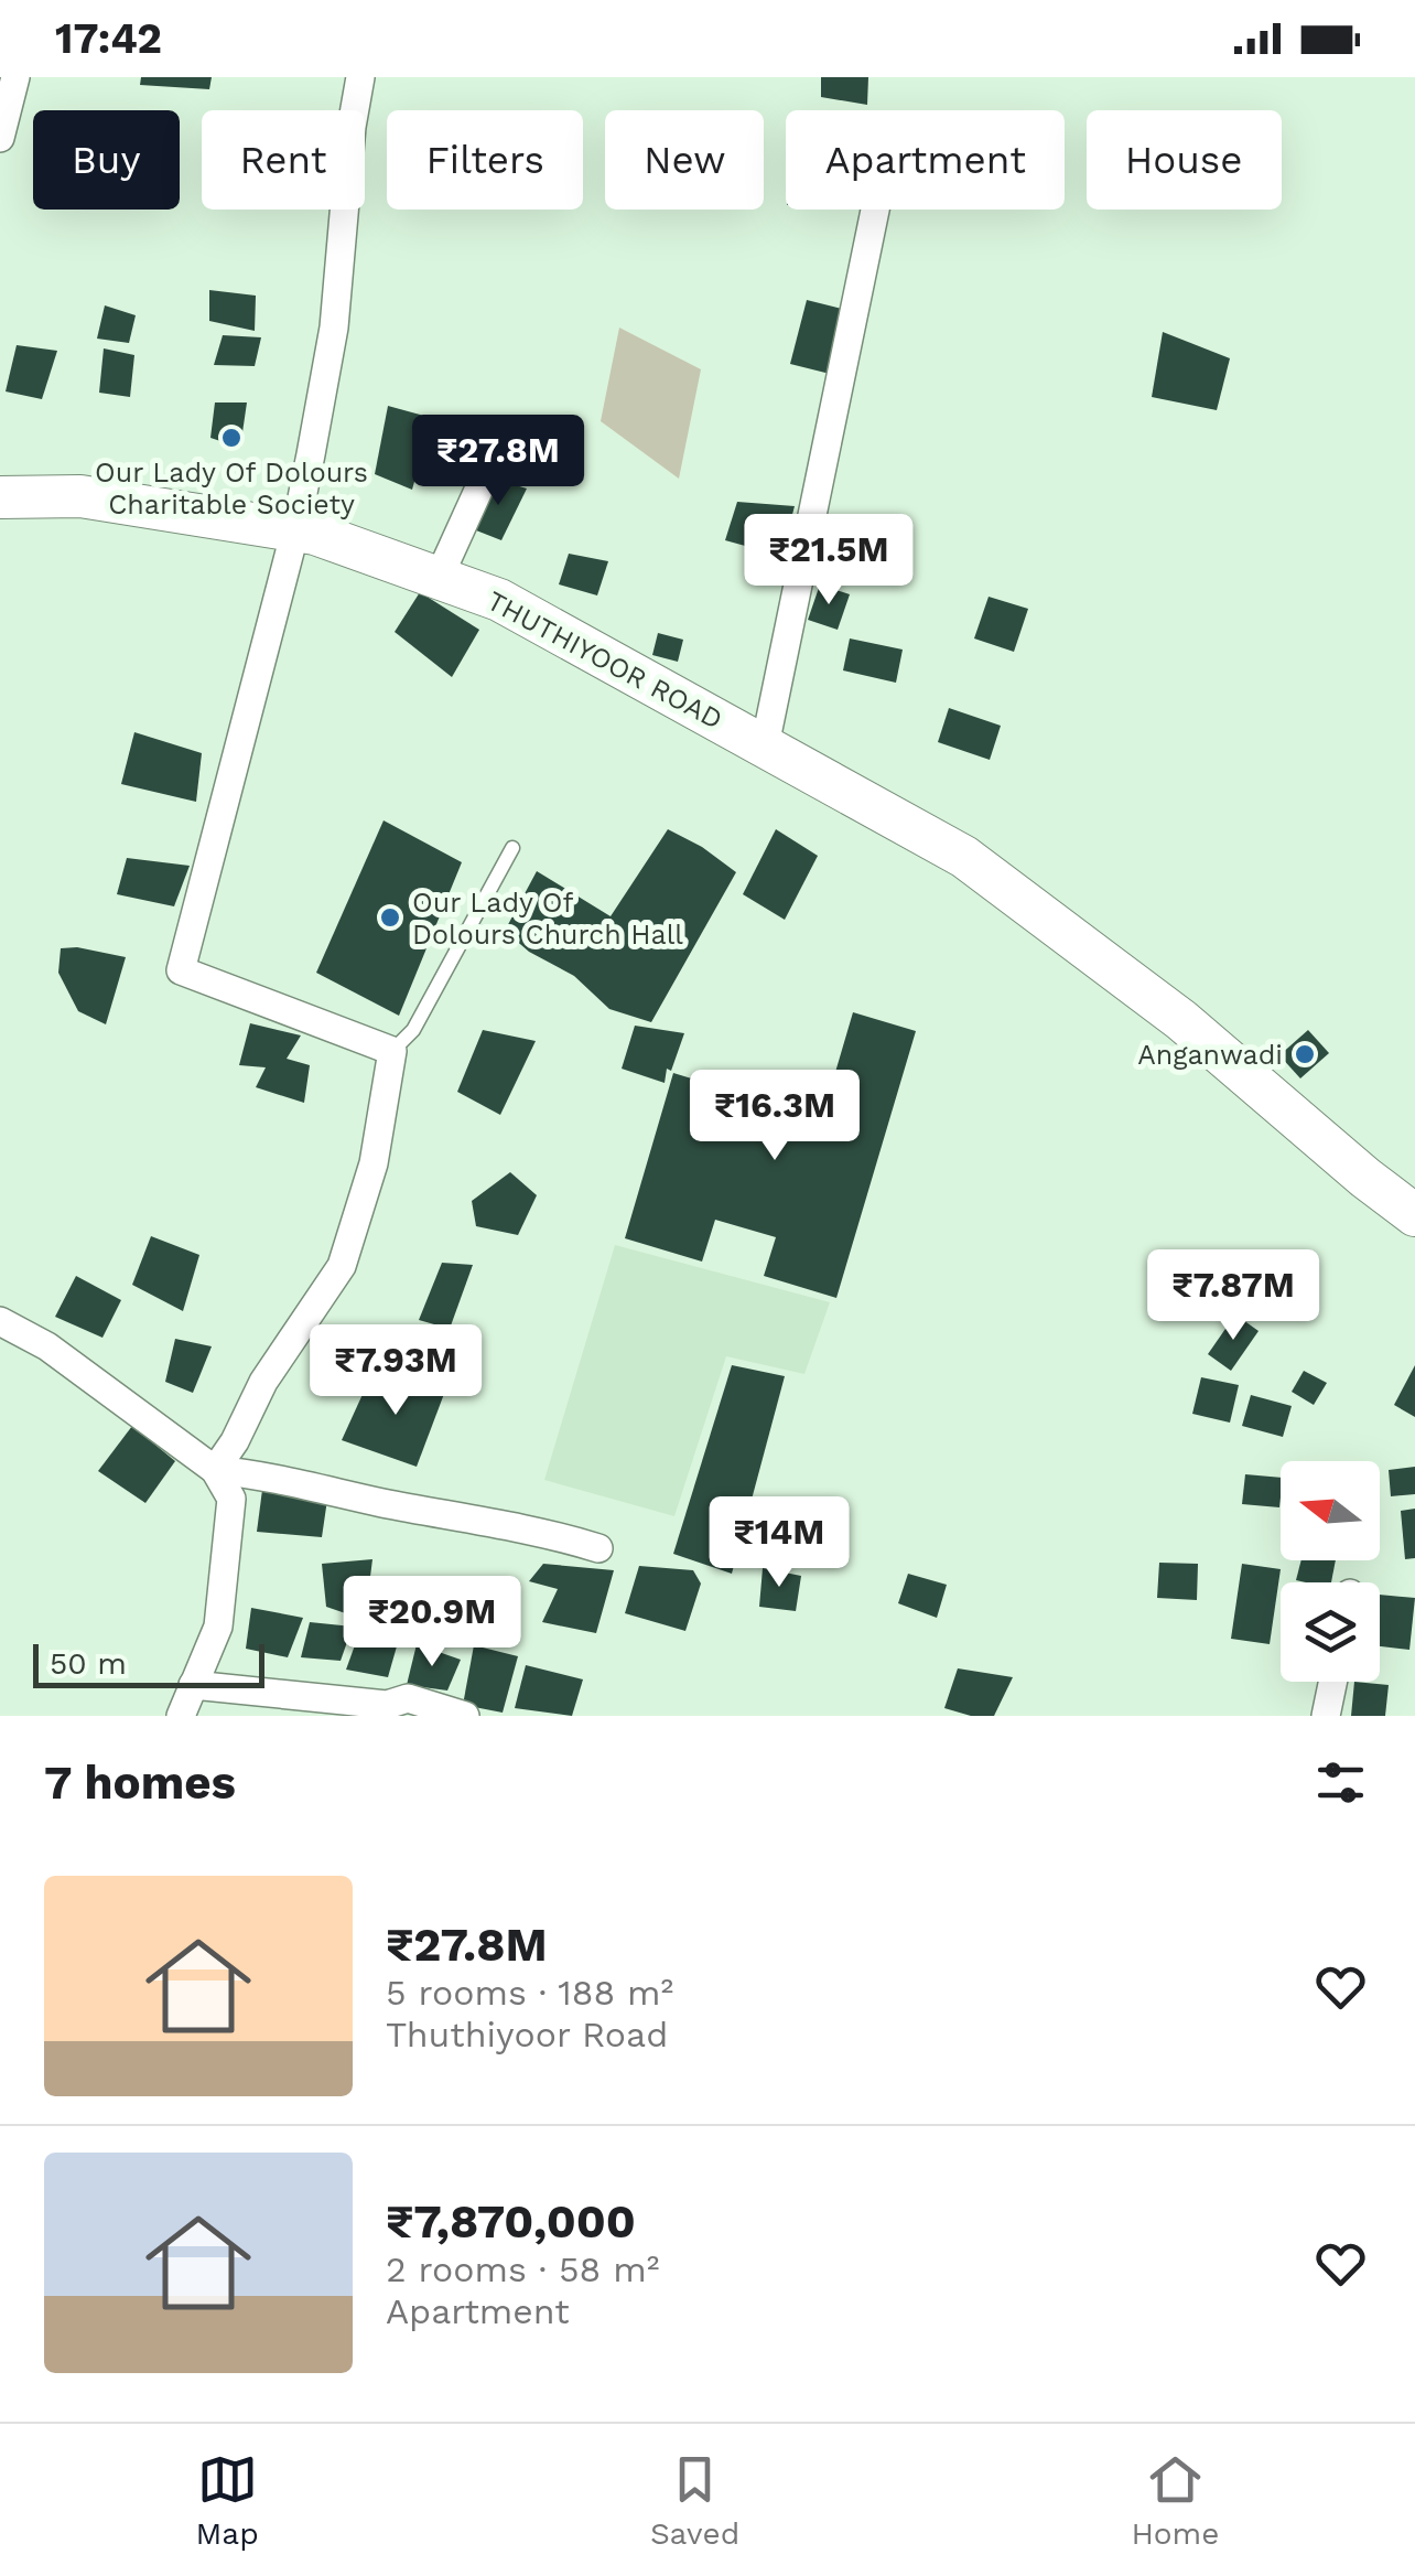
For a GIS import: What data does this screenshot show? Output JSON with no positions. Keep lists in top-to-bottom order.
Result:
{
  "streets": {
    "main road": ["THUTHIYOOR ROAD"]
  },
  "places": ["Our Lady Of Dolours Charitable Society", "Our Lady Of Dolours Church Hall", "Anganwadi"],
  "scale_bar": "50 m",
  "north": "left",
  "page": {
    "status": "17:42",
    "chip": [
      "Buy",
      "Rent",
      "Filters",
      "New",
      "Apartment",
      "House"
    ],
    "price": [
      "₹27.8M",
      "₹21.5M",
      "₹16.3M",
      "₹7.87M",
      "₹7.93M",
      "₹14M",
      "₹20.9M"
    ],
    "scale": "50 m",
    "heading": "7 homes",
    "list": [
      {
        "name": "₹27.8M",
        "note": "5 rooms · 188 m² · Thuthiyoor Road"
      },
      {
        "name": "₹7,870,000",
        "note": "2 rooms · 58 m² · Apartment"
      }
    ],
    "tabs": ["Map", "Saved", "Home"]
  }
}
